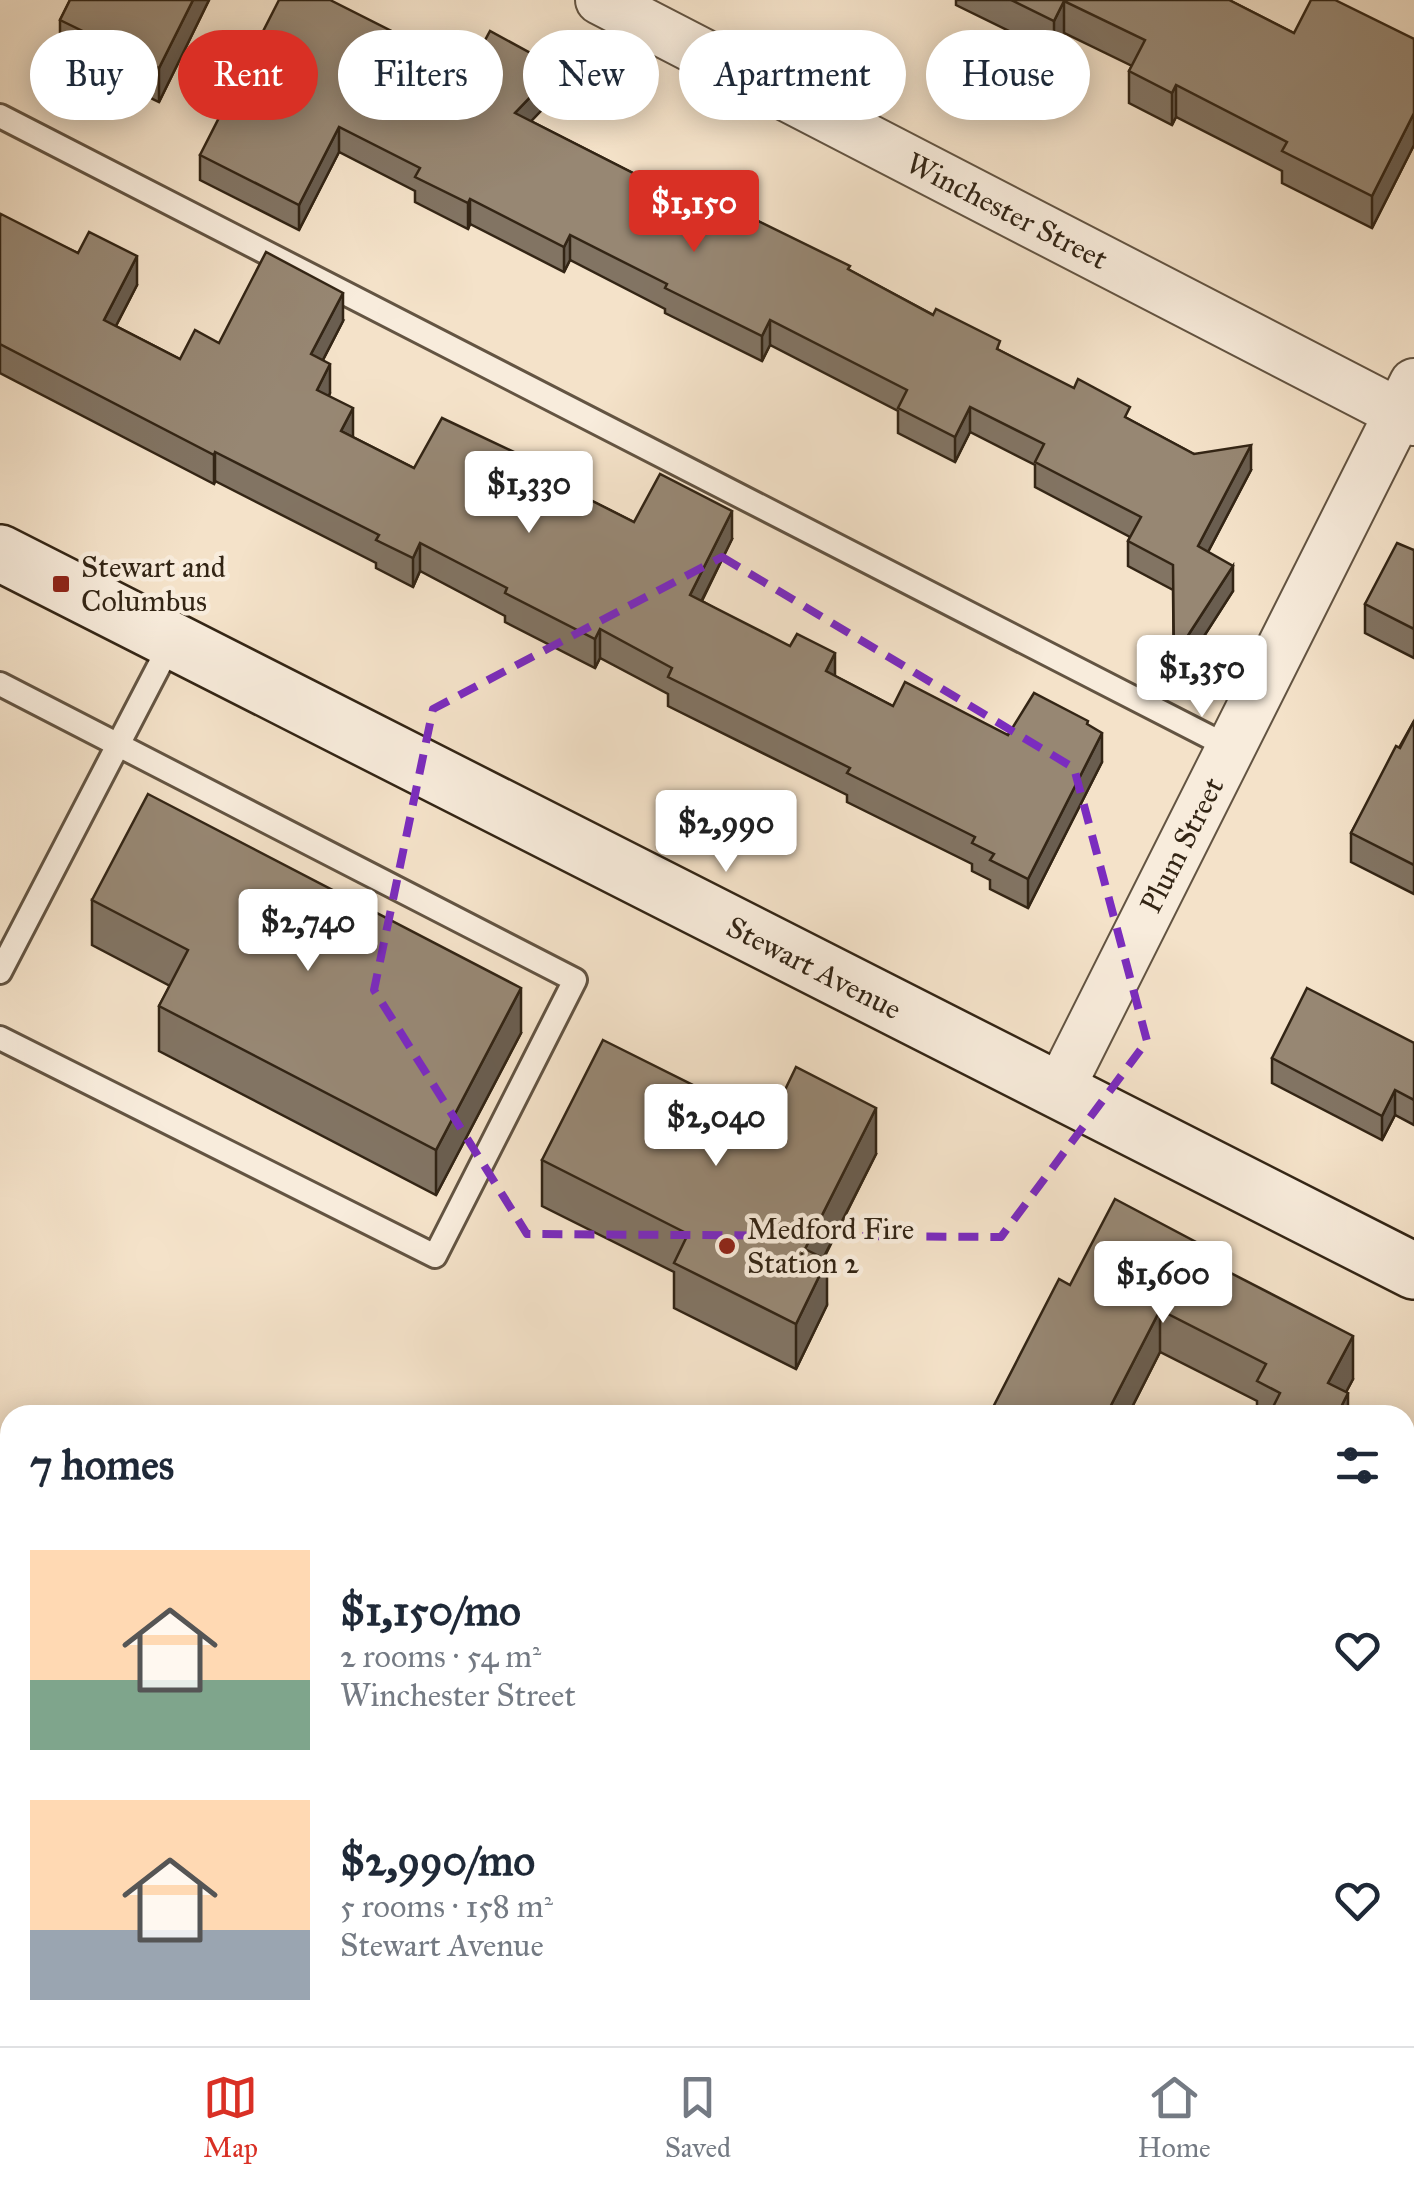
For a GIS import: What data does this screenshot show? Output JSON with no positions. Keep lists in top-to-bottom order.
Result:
{
  "streets": {
    "main road": ["Stewart Avenue"],
    "street": ["Winchester Street", "Plum Street"]
  },
  "crossings": [
    ["Winchester Street", "Plum Street"],
    ["Plum Street", "Stewart Avenue"]
  ],
  "places": {
    "transit": ["Stewart and Columbus"],
    "other": ["Medford Fire Station 2"]
  },
  "page": {
    "chip": [
      "Buy",
      "Rent",
      "Filters",
      "New",
      "Apartment",
      "House"
    ],
    "price": [
      "$1,150",
      "$1,330",
      "$1,350",
      "$2,990",
      "$2,740",
      "$2,040",
      "$1,600"
    ],
    "heading": "7 homes",
    "list": [
      {
        "name": "$1,150/mo",
        "note": "2 rooms · 54 m² · Winchester Street"
      },
      {
        "name": "$2,990/mo",
        "note": "5 rooms · 158 m² · Stewart Avenue"
      }
    ],
    "tabs": ["Map", "Saved", "Home"]
  }
}
